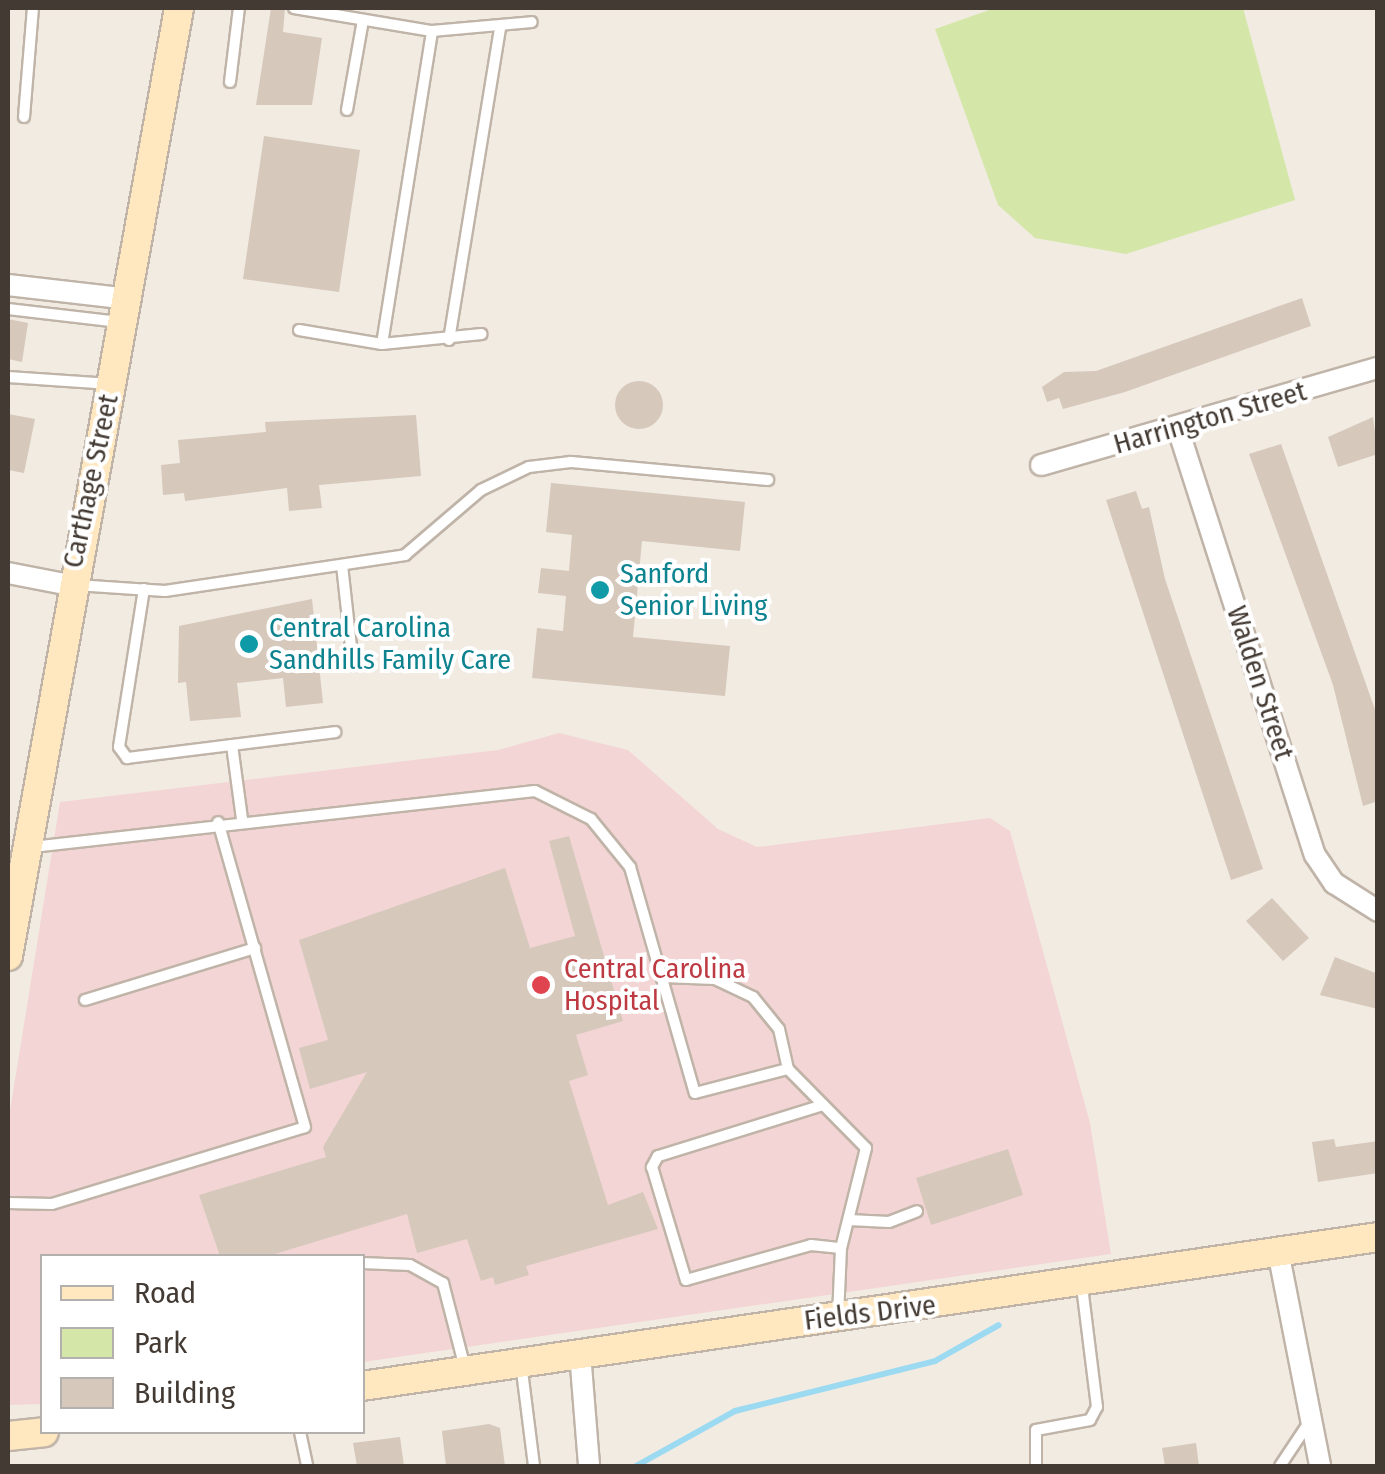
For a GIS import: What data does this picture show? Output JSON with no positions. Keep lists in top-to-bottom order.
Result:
{
  "streets": {
    "street": [
      "Harrington Street",
      "Carthage Street",
      "Walden Street",
      "Fields Drive"
    ]
  },
  "crossings": [
    ["Harrington Street", "Walden Street"]
  ],
  "places": ["Sanford Senior Living", "Central Carolina Sandhills Family Care", "Central Carolina Hospital"],
  "legend": ["Road", "Park", "Building"]
}
